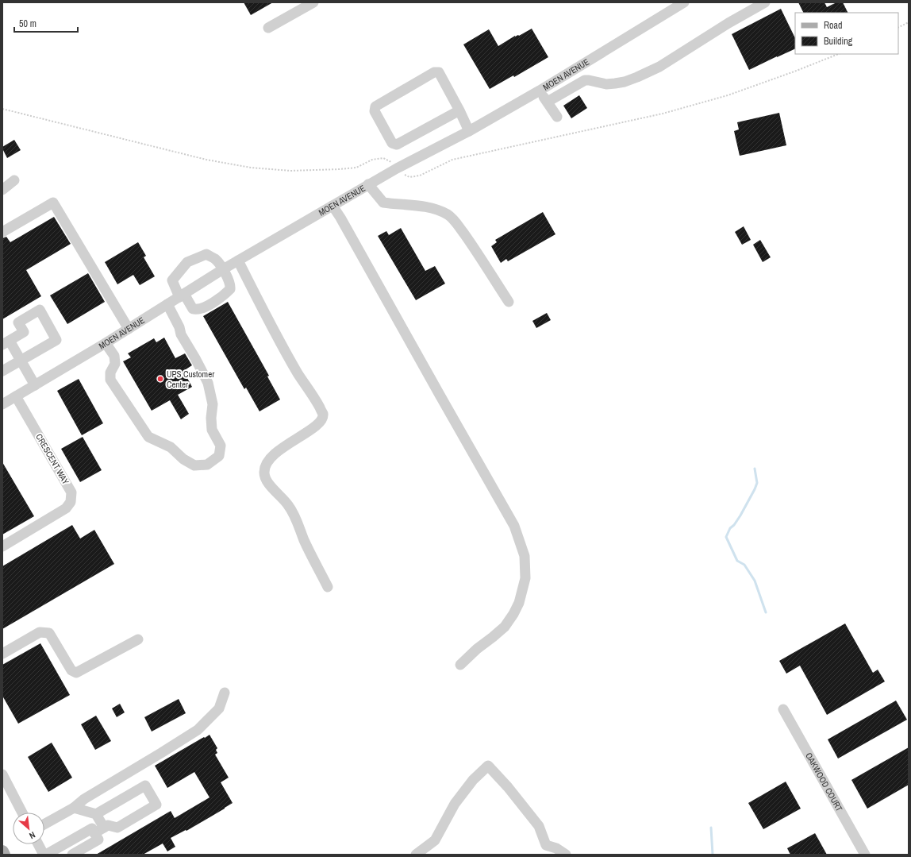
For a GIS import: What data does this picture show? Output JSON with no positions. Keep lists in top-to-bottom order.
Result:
{
  "streets": {
    "street": ["MOEN AVENUE", "CRESCENT WAY", "OAKWOOD COURT"]
  },
  "crossings": [
    ["MOEN AVENUE", "CRESCENT WAY"]
  ],
  "places": ["UPS Customer Center"],
  "legend": ["Road", "Building"],
  "scale_bar": "50 m",
  "north": "bottom right"
}
